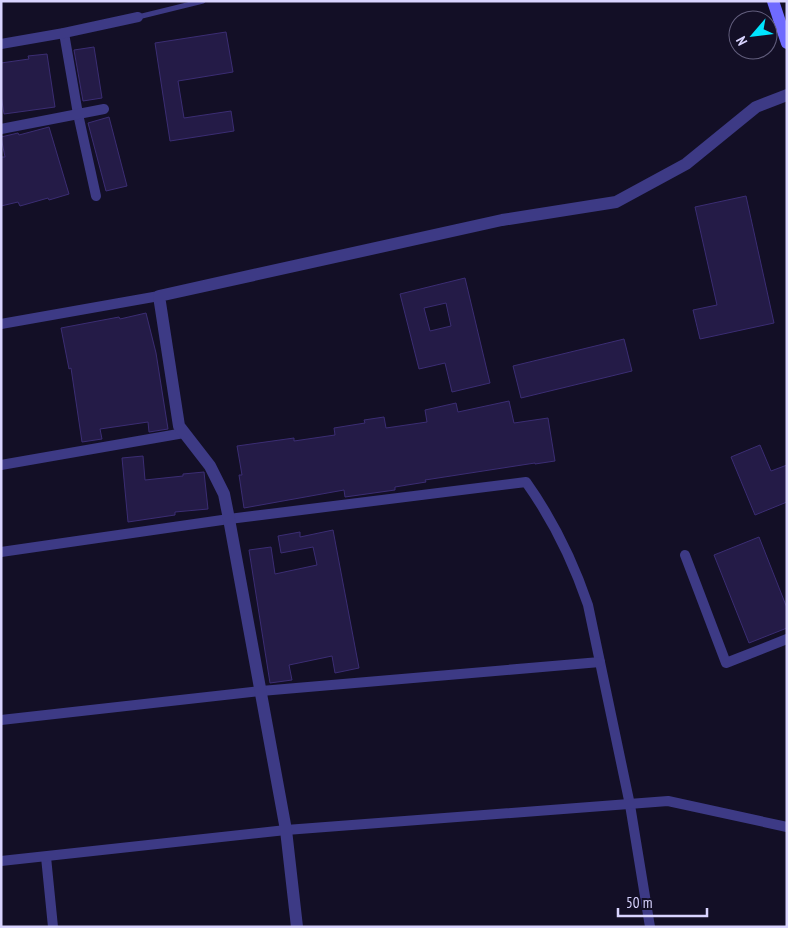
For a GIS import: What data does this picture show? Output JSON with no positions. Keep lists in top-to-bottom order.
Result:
{
  "scale_bar": "50 m",
  "north": "bottom left"
}
